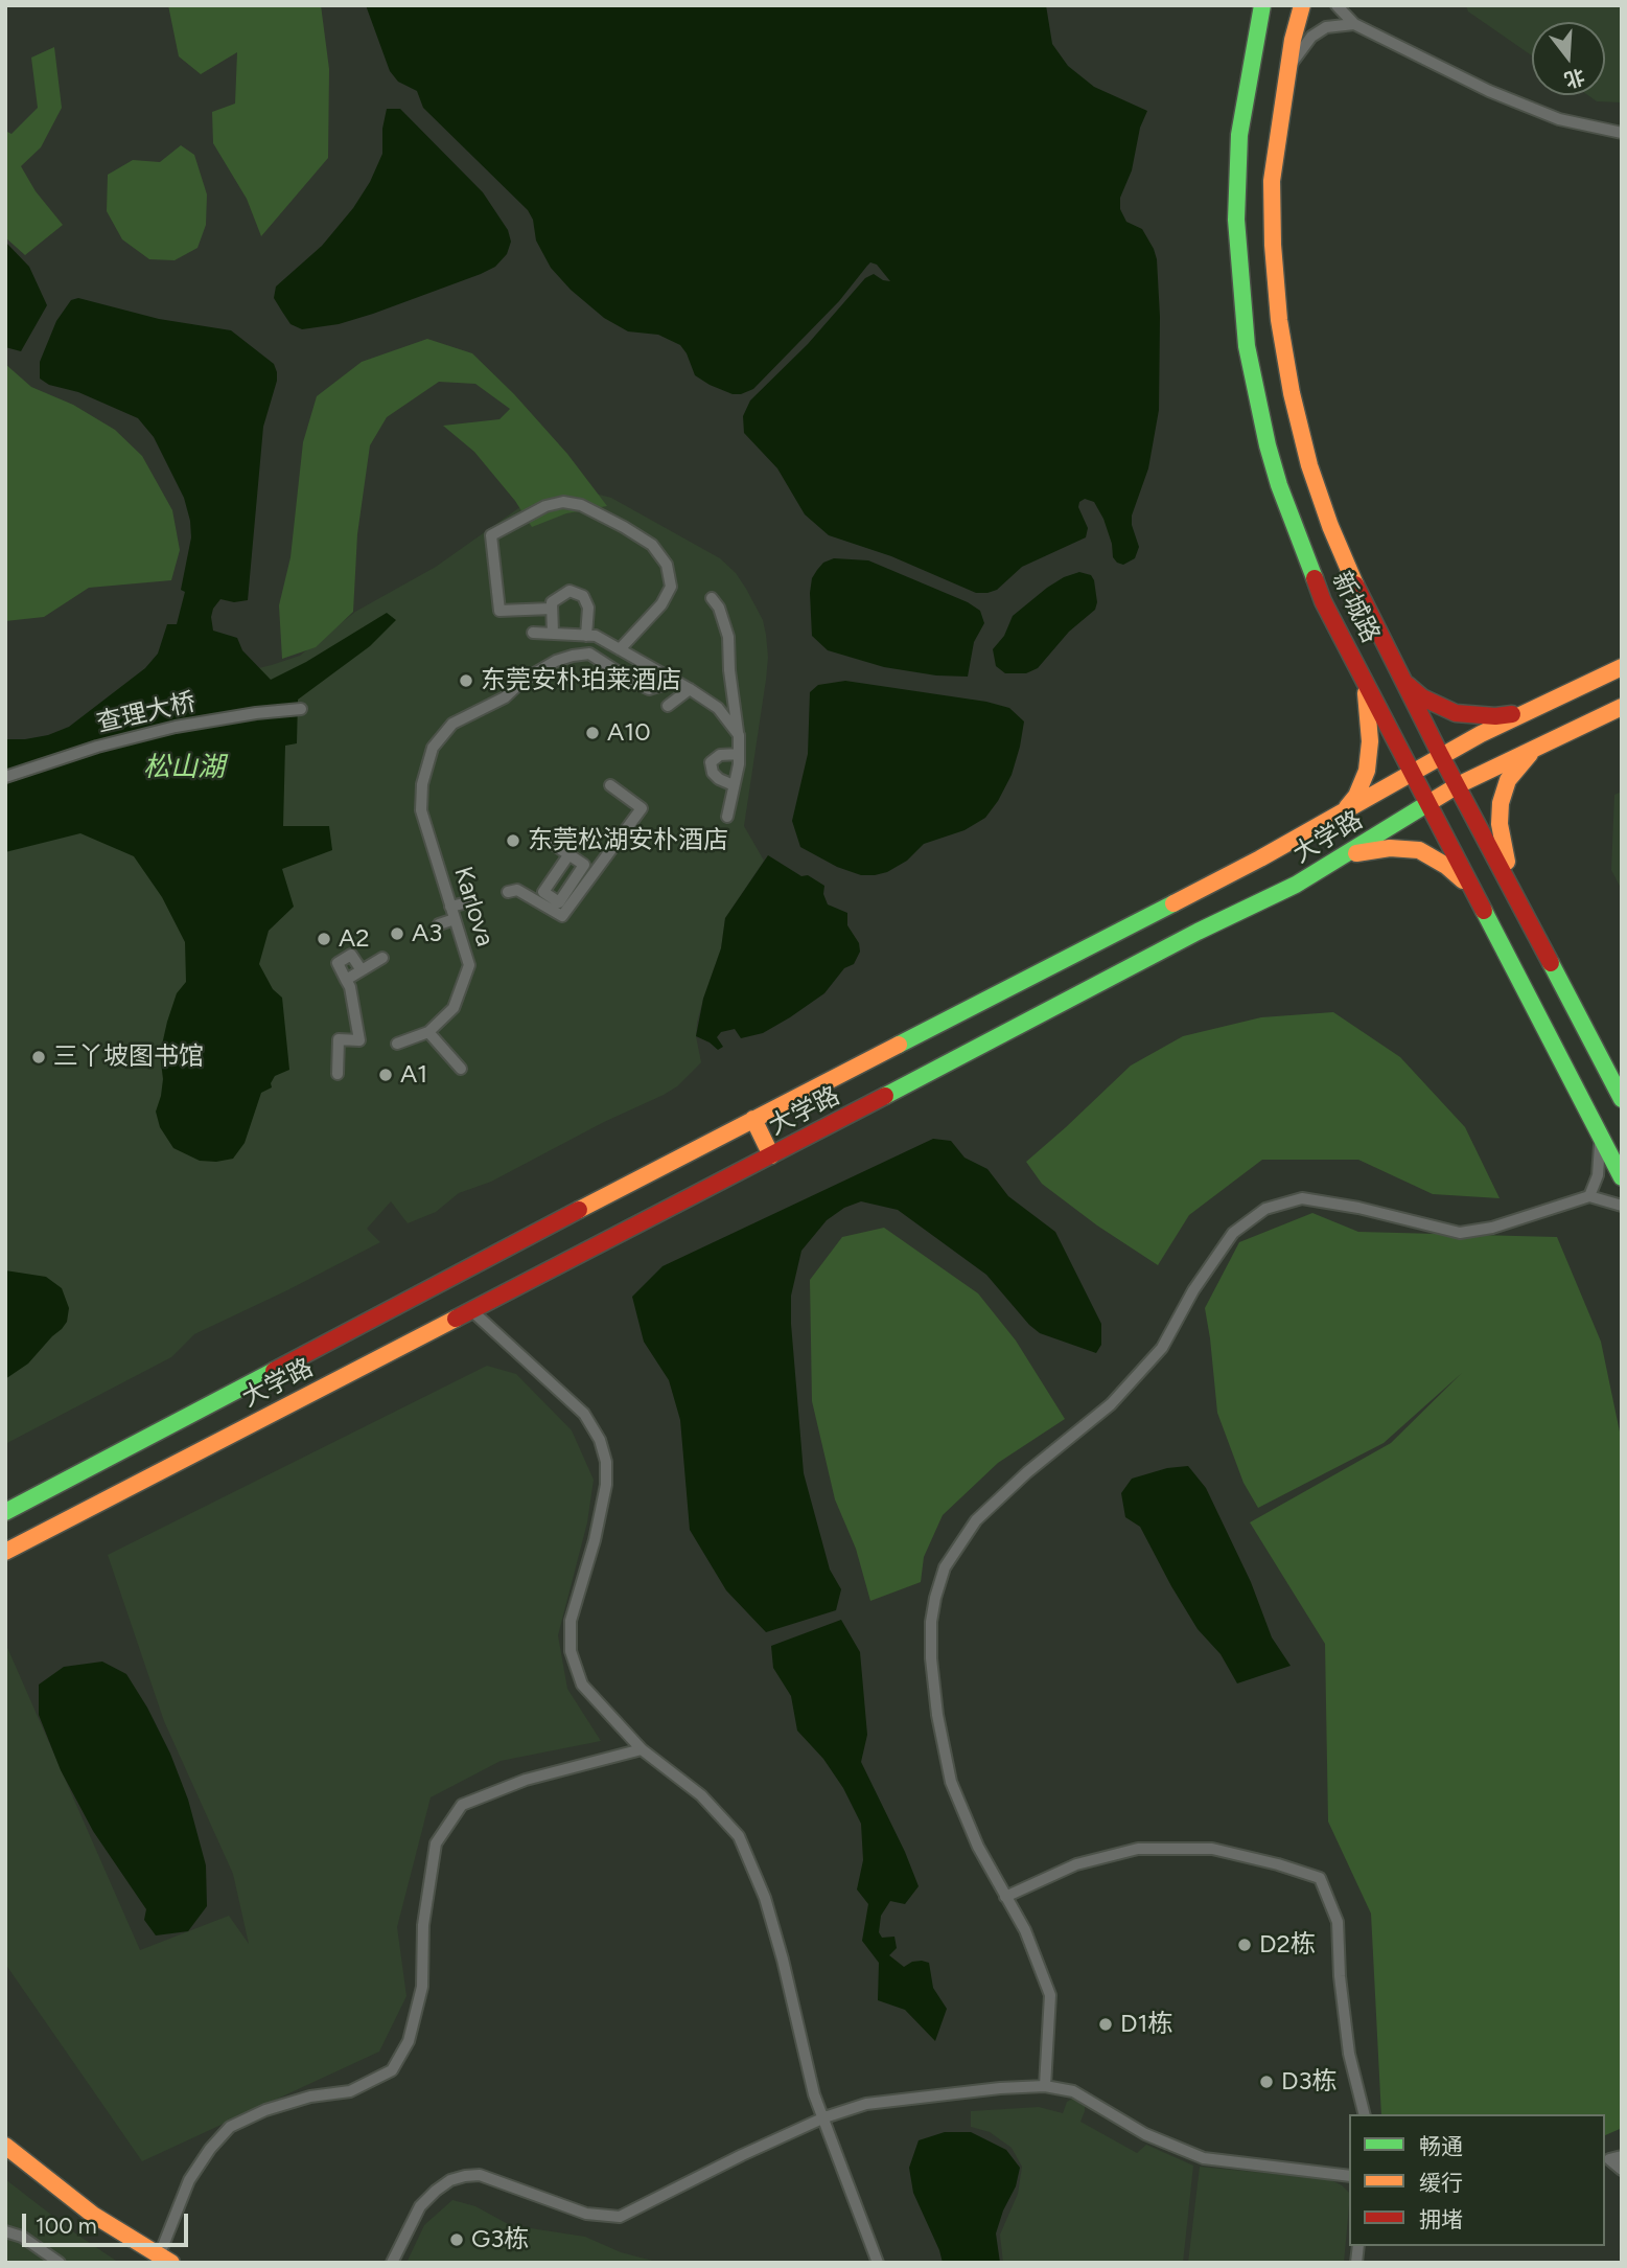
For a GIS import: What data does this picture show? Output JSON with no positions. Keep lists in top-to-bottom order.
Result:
{
  "streets": {
    "main road": ["新城路", "大学路"],
    "street": ["查理大桥", "Karlova"]
  },
  "crossings": [
    ["新城路", "大学路"]
  ],
  "water": ["松山湖"],
  "places": [
    "东莞安朴珀莱酒店",
    "A10",
    "东莞松湖安朴酒店",
    "A3",
    "A2",
    "三丫坡图书馆",
    "A1",
    "D2栋",
    "D1栋",
    "D3栋",
    "G3栋"
  ],
  "legend": ["畅通", "缓行", "拥堵"],
  "scale_bar": "100 m",
  "north": "bottom"
}
